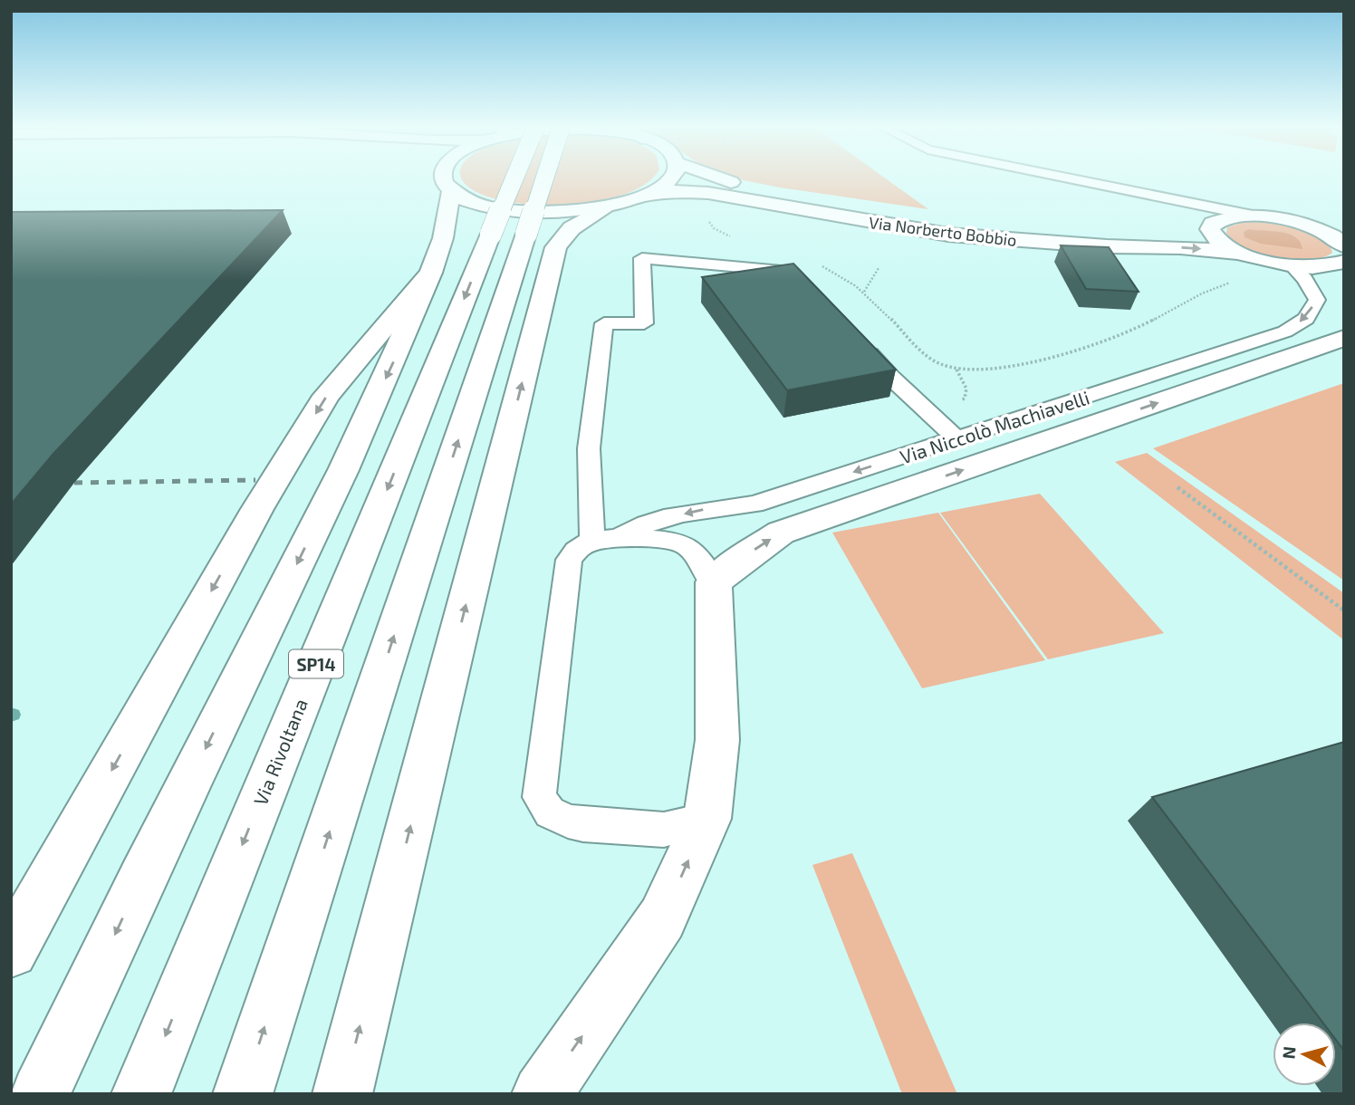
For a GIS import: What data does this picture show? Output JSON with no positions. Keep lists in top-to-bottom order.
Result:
{
  "streets": {
    "main road": ["Via Norberto Bobbio", "SP14", "Via Rivoltana"],
    "lane": ["Via Niccolò Machiavelli"]
  },
  "crossings": [
    ["Via Norberto Bobbio", "Via Niccolò Machiavelli"],
    ["SP14", "Via Rivoltana"]
  ],
  "one_way": ["Via Niccolò Machiavelli"],
  "north": "left"
}
